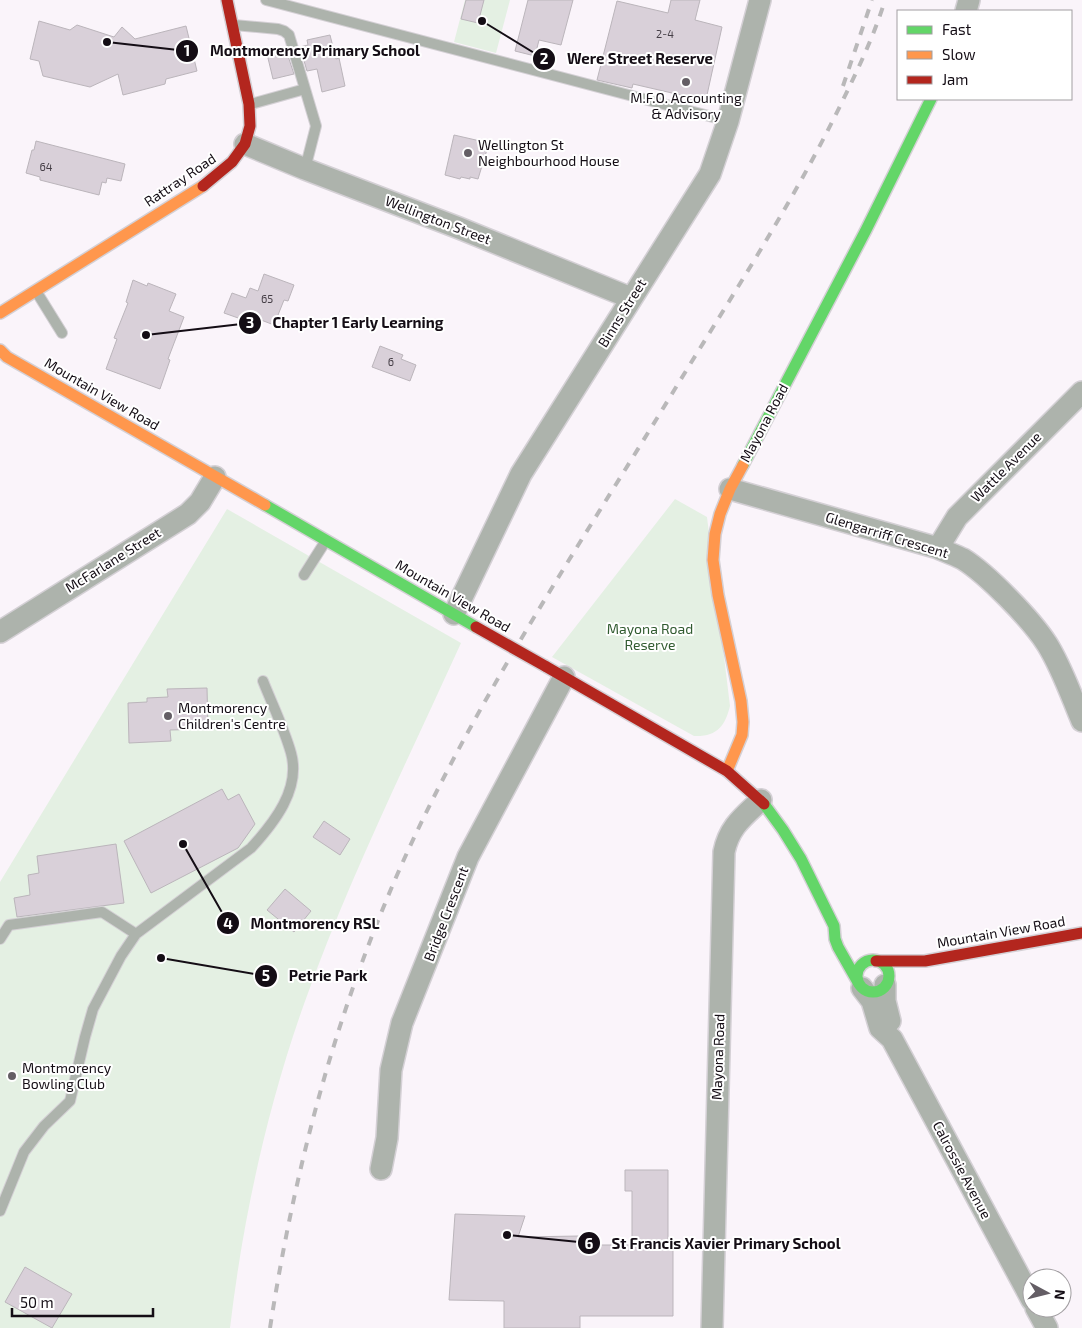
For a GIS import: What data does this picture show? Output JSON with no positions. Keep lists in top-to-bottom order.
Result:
{
  "streets": {
    "street": [
      "Rattray Road",
      "Wellington Street",
      "Binns Street",
      "Mountain View Road",
      "Mayona Road",
      "Wattle Avenue",
      "Glengarriff Crescent",
      "McFarlane Street",
      "Bridge Crescent",
      "Calrossie Avenue"
    ]
  },
  "crossings": [
    ["Rattray Road", "Wellington Street"],
    ["Wellington Street", "Binns Street"],
    ["Binns Street", "Mountain View Road"],
    ["Mountain View Road", "Mayona Road"],
    ["Mountain View Road", "McFarlane Street"],
    ["Mountain View Road", "Bridge Crescent"],
    ["Mountain View Road", "Calrossie Avenue"],
    ["Mayona Road", "Glengarriff Crescent"],
    ["Wattle Avenue", "Glengarriff Crescent"]
  ],
  "parks": ["Mayona Road Reserve"],
  "places": [
    "Were Street Reserve",
    "Montmorency Primary School",
    "M.F.O. Accounting & Advisory",
    "Wellington St Neighbourhood House",
    "Chapter 1 Early Learning",
    "Montmorency Children's Centre",
    "Montmorency RSL",
    "Petrie Park",
    "Montmorency Bowling Club",
    "St Francis Xavier Primary School"
  ],
  "house_numbers": [
    "2-4",
    "64",
    "65",
    "6"
  ],
  "legend": ["Fast", "Slow", "Jam"],
  "scale_bar": "50 m",
  "north": "right"
}
